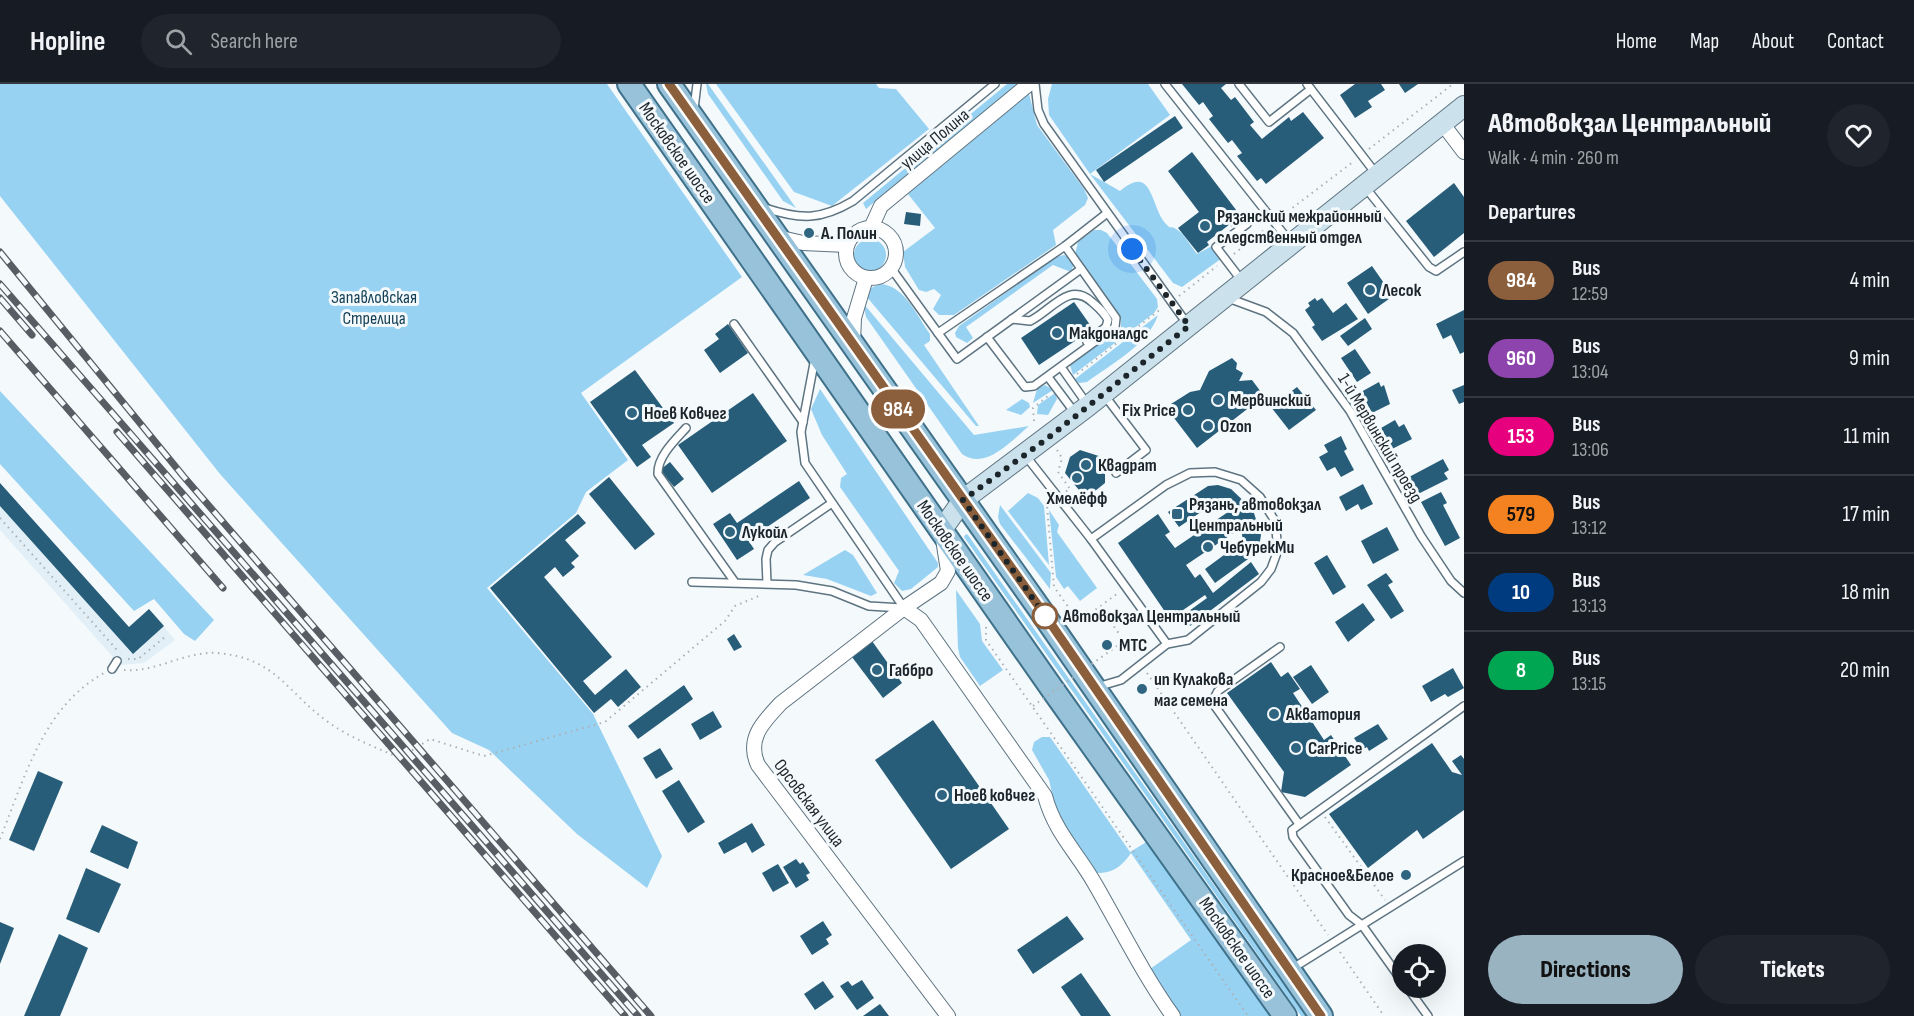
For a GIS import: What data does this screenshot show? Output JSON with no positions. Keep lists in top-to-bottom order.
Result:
{
  "streets": {
    "main road": ["Московское шоссе"],
    "street": ["улица Полина", "Орсовская улица"],
    "lane": ["1-й Мервинский проезд"]
  },
  "crossings": [
    ["Московское шоссе", "Орсовская улица"]
  ],
  "parks": ["Запавловская Стрелица"],
  "places": {
    "other": [
      "Рязанский межрайонный следственный отдел",
      "А. Полин",
      "Лесок",
      "Макдоналдс",
      "Мервинский",
      "Fix Price",
      "Ноев Ковчег",
      "Ozon",
      "Квадрат",
      "Хмелёфф",
      "Лукойл",
      "ЧебурекМи",
      "Автовокзал Центральный",
      "МТС",
      "Габбро",
      "ип Кулакова маг семена",
      "Акватория",
      "CarPrice",
      "Ноев ковчег",
      "Красное&Белое"
    ],
    "transit": ["Рязань, автовокзал Центральный"]
  },
  "lines": ["bus line 984"],
  "page": {
    "header": "Hopline",
    "search": "Search here",
    "nav": [
      "Home",
      "Map",
      "About",
      "Contact"
    ],
    "on_map": "984",
    "heading": [
      ["Автовокзал Центральный", "Walk · 4 min · 260 m"],
      "Departures"
    ],
    "list": [
      {
        "mark": "984",
        "name": "Bus",
        "note": "12:59",
        "value": "4 min"
      },
      {
        "mark": "960",
        "name": "Bus",
        "note": "13:04",
        "value": "9 min"
      },
      {
        "mark": "153",
        "name": "Bus",
        "note": "13:06",
        "value": "11 min"
      },
      {
        "mark": "579",
        "name": "Bus",
        "note": "13:12",
        "value": "17 min"
      },
      {
        "mark": "10",
        "name": "Bus",
        "note": "13:13",
        "value": "18 min"
      },
      {
        "mark": "8",
        "name": "Bus",
        "note": "13:15",
        "value": "20 min"
      }
    ],
    "buttons": ["Directions", "Tickets"]
  }
}
